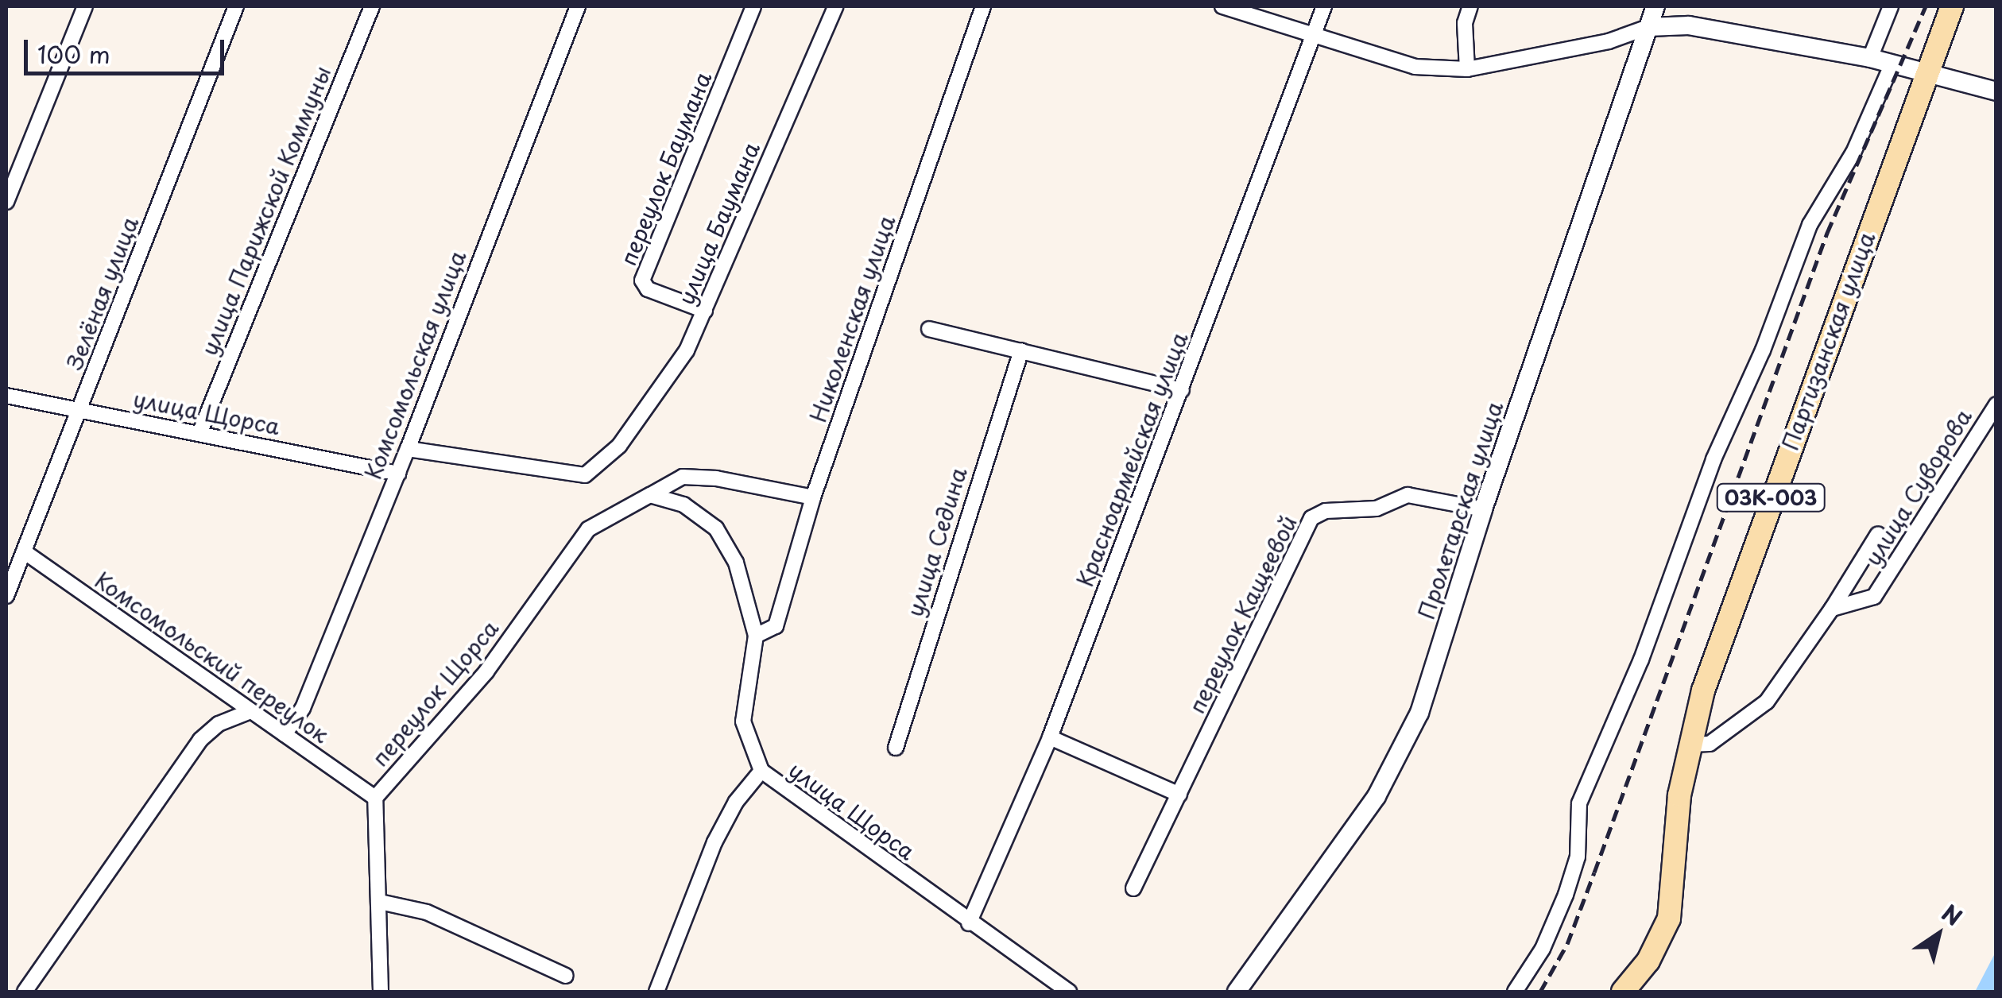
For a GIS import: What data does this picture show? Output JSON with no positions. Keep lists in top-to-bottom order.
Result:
{
  "streets": {
    "main road": ["Партизанская улица", "03К-003"],
    "street": [
      "переулок Баумана",
      "улица Парижской Коммуны",
      "улица Баумана",
      "Зелёная улица",
      "Николенская улица",
      "Комсомольская улица",
      "улица Щорса",
      "Красноармейская улица",
      "улица Суворова",
      "Пролетарская улица",
      "улица Седина",
      "переулок Кащеевой",
      "Комсомольский переулок",
      "переулок Щорса"
    ]
  },
  "crossings": [
    ["переулок Баумана", "улица Баумана"],
    ["улица Парижской Коммуны", "улица Щорса"],
    ["улица Баумана", "Комсомольская улица"],
    ["Зелёная улица", "улица Щорса"],
    ["Зелёная улица", "Комсомольский переулок"],
    ["Николенская улица", "улица Щорса"],
    ["Партизанская улица", "улица Суворова"],
    ["Комсомольская улица", "улица Щорса"],
    ["Комсомольская улица", "Комсомольский переулок"],
    ["улица Щорса", "Красноармейская улица"],
    ["улица Щорса", "переулок Щорса"],
    ["Пролетарская улица", "переулок Кащеевой"],
    ["Комсомольский переулок", "переулок Щорса"]
  ],
  "scale_bar": "100 m",
  "north": "top right"
}
